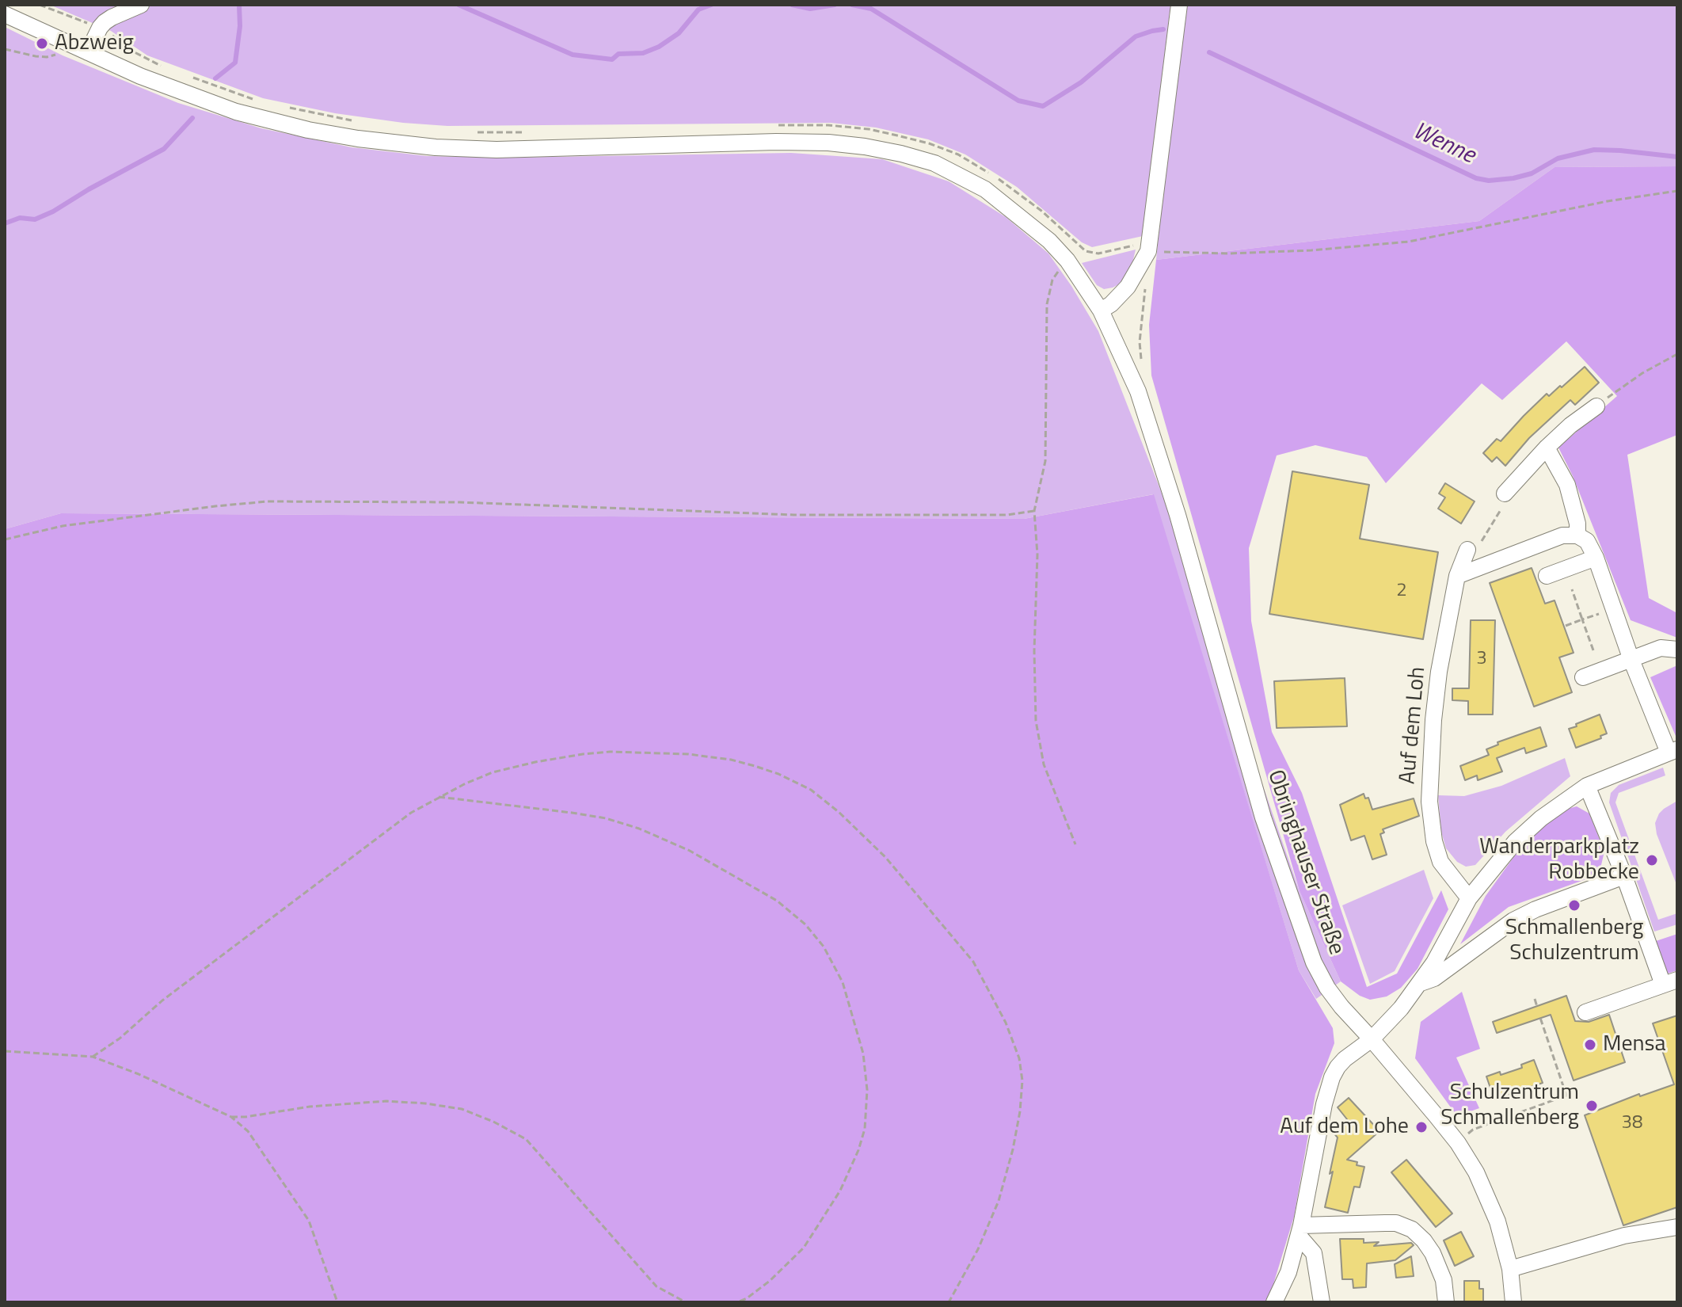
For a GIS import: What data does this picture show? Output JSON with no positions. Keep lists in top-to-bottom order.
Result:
{
  "streets": {
    "street": ["Auf dem Loh", "Obringhauser Straße"]
  },
  "water": ["Wenne"],
  "places": [
    "Abzweig",
    "Wanderparkplatz Robbecke",
    "Schmallenberg Schulzentrum",
    "Mensa",
    "Schulzentrum Schmallenberg",
    "Auf dem Lohe"
  ],
  "house_numbers": ["2", "3", "38"]
}
